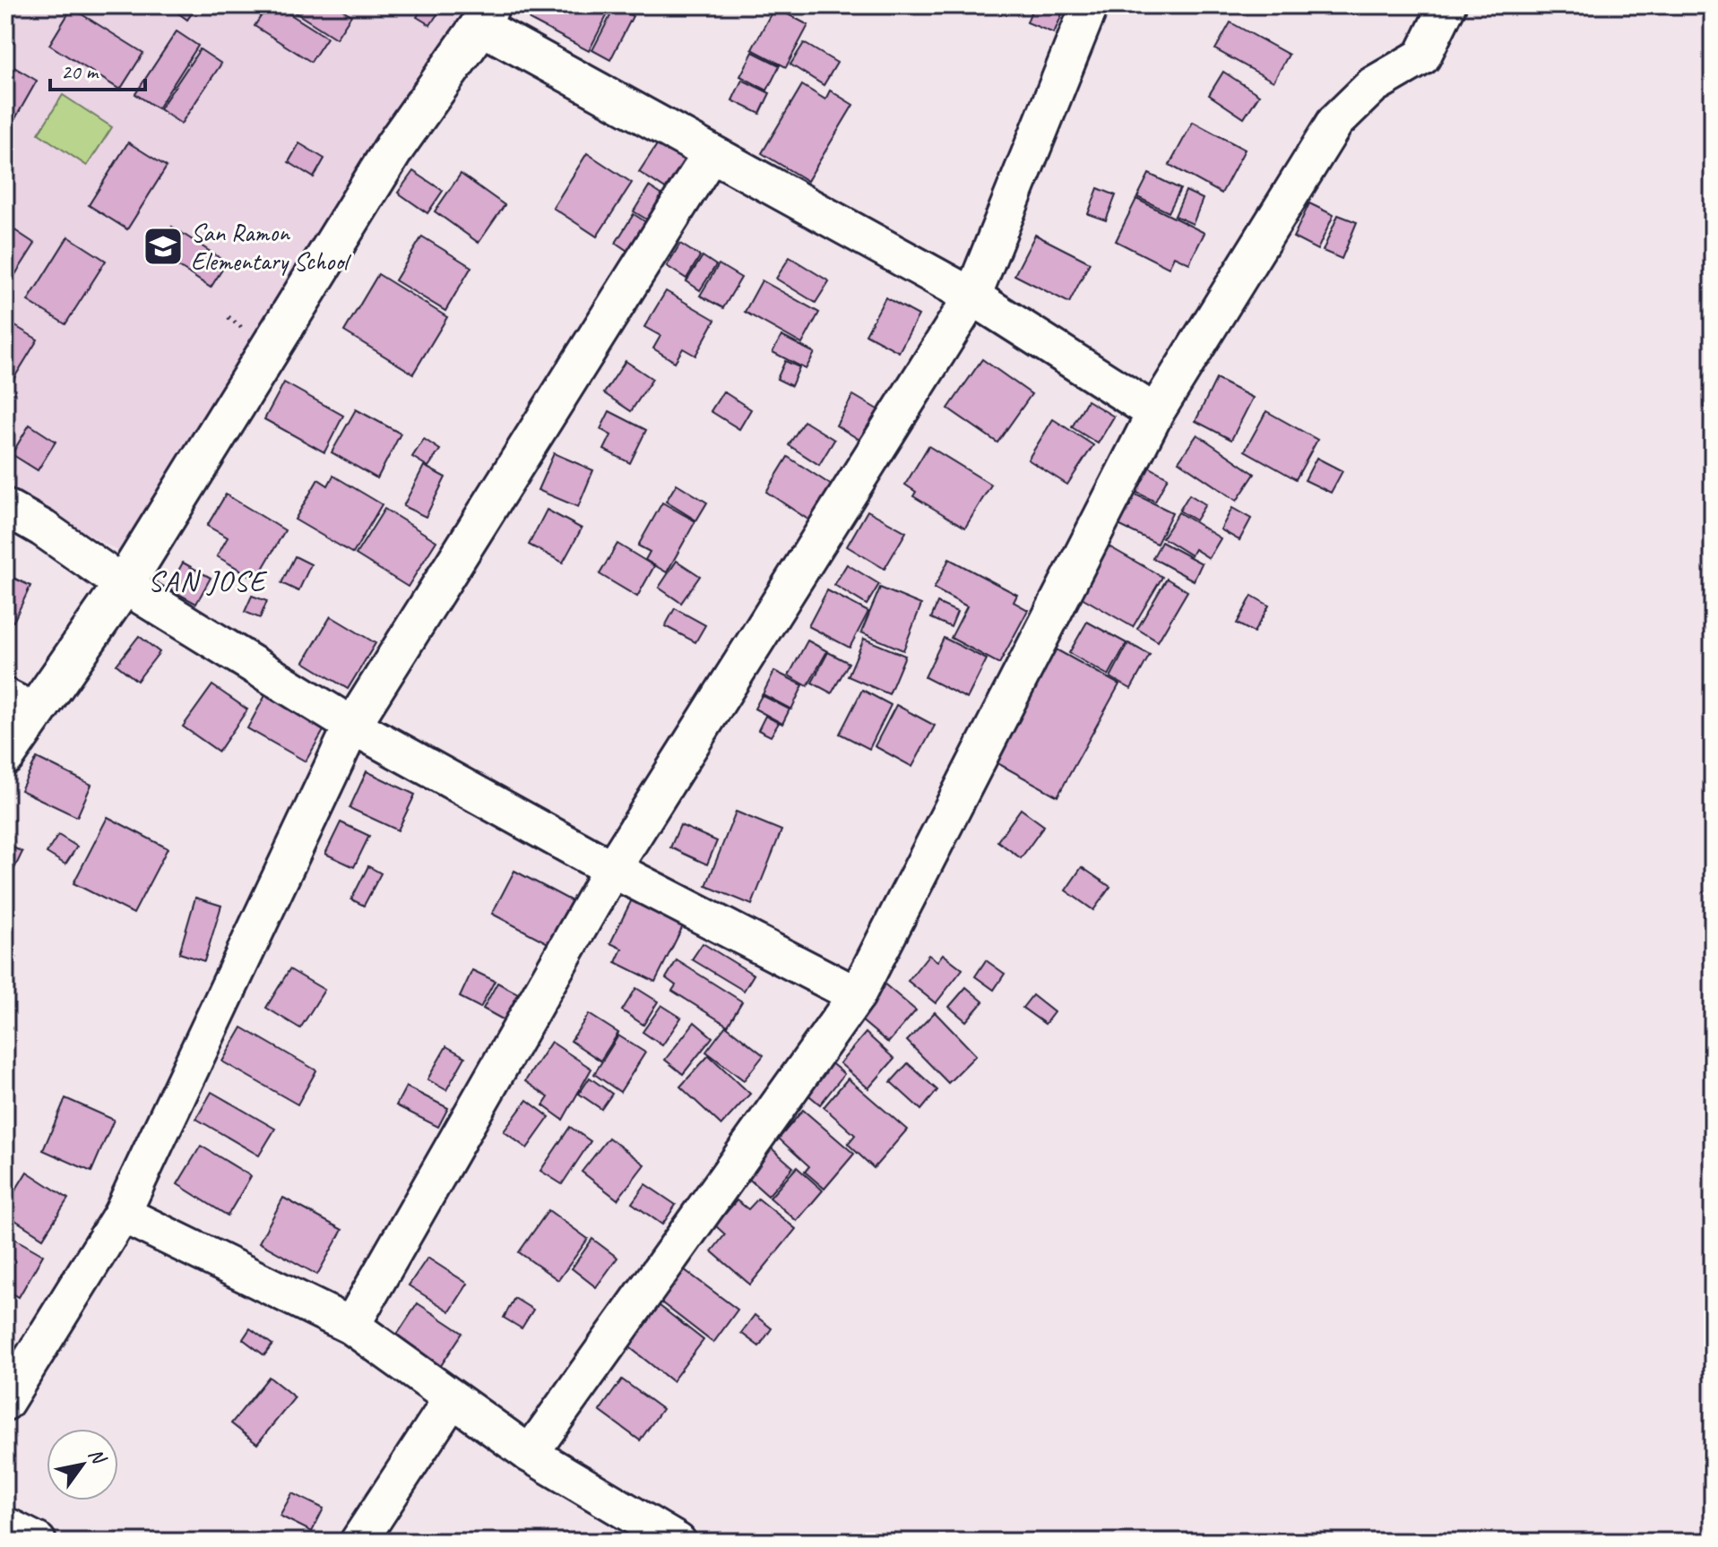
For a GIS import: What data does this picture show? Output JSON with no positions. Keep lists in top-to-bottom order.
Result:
{
  "districts": ["SAN JOSE"],
  "places": {
    "school or university": ["San Ramon Elementary School"]
  },
  "scale_bar": "20 m",
  "north": "top right"
}
